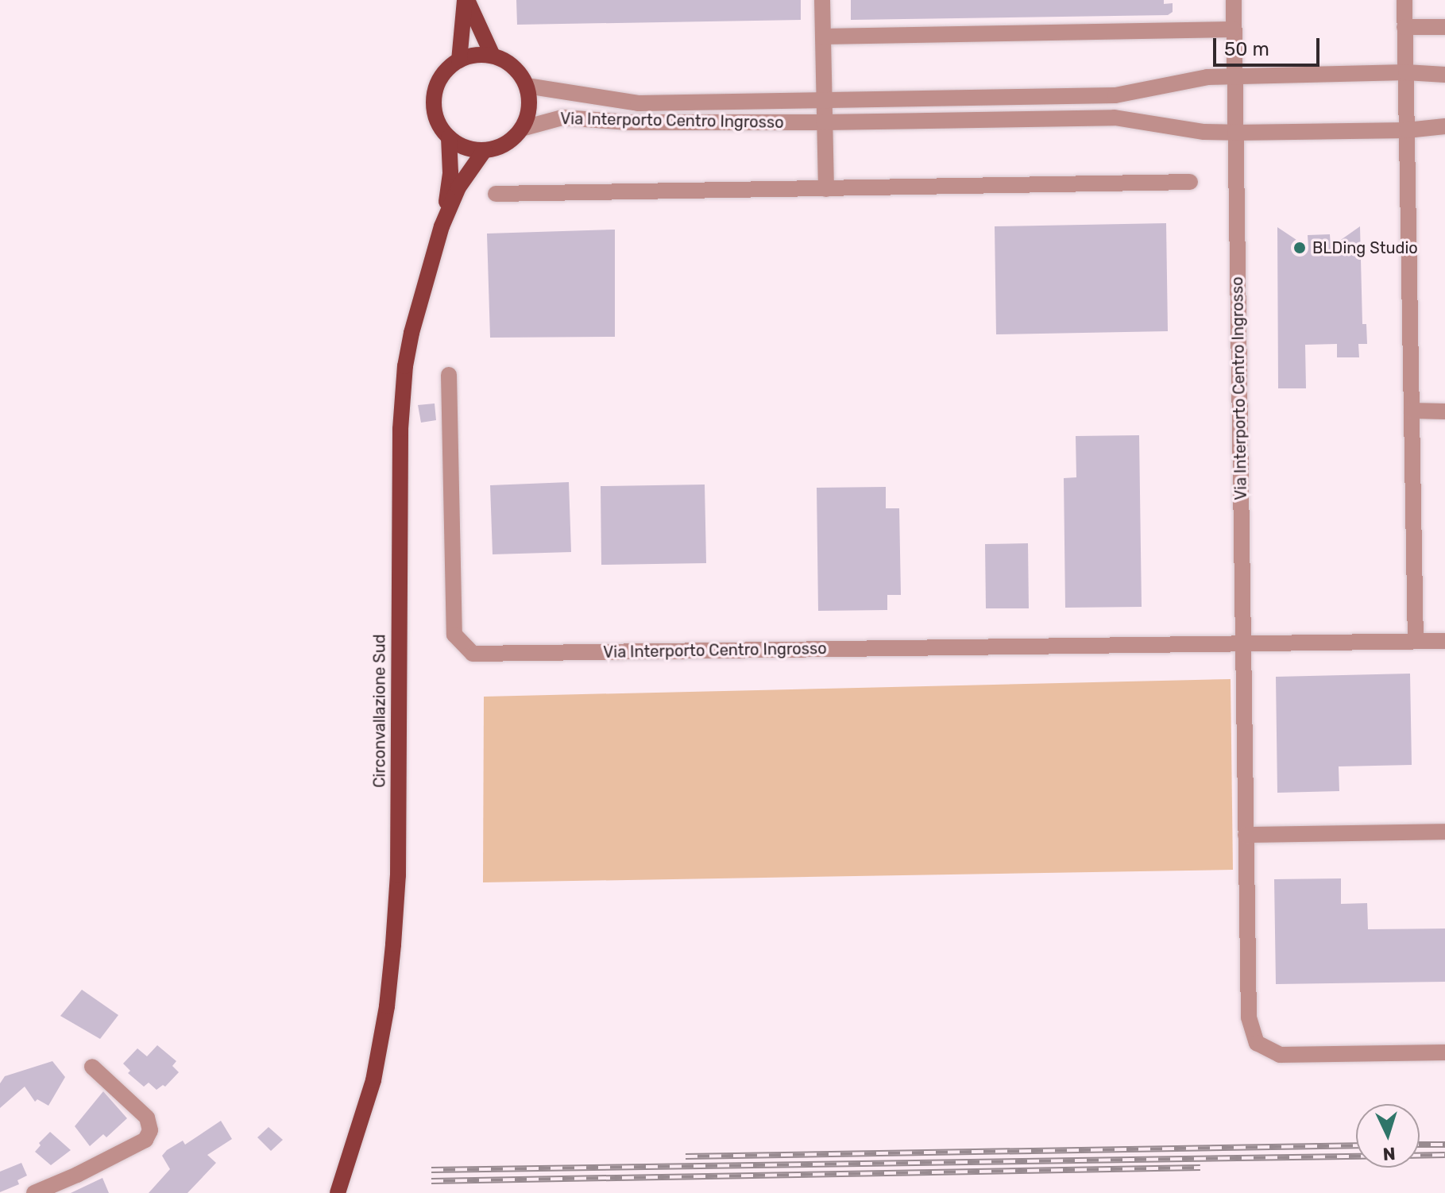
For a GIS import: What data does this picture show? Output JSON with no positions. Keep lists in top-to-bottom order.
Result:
{
  "streets": {
    "main road": ["Circonvallazione Sud"],
    "street": ["Via Interporto Centro Ingrosso"]
  },
  "places": ["BLDing Studio"],
  "scale_bar": "50 m",
  "north": "bottom"
}
